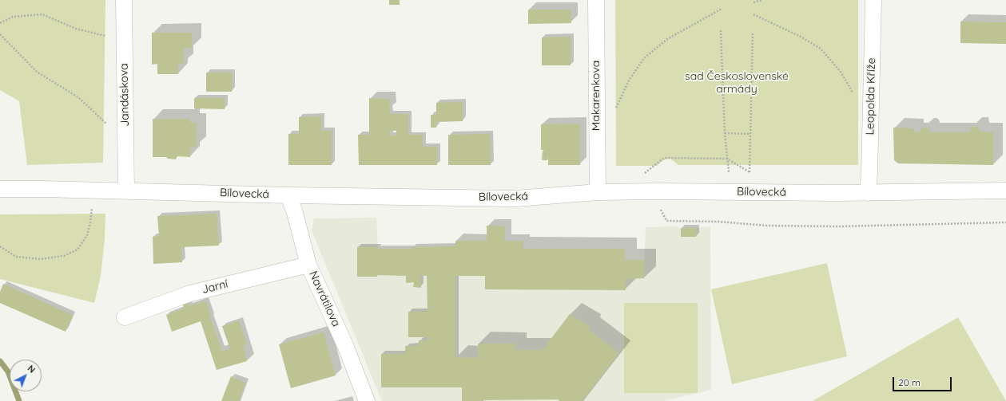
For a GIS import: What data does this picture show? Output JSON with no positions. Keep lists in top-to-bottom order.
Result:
{
  "streets": {
    "street": [
      "Jandáskova",
      "Makarenkova",
      "Leopolda Kříže",
      "Bílovecká",
      "Jarní",
      "Navrátilova"
    ]
  },
  "crossings": [
    ["Jandáskova", "Bílovecká"],
    ["Makarenkova", "Bílovecká"],
    ["Leopolda Kříže", "Bílovecká"],
    ["Bílovecká", "Navrátilova"],
    ["Jarní", "Navrátilova"]
  ],
  "parks": ["sad Československé armády"],
  "scale_bar": "20 m",
  "north": "top right"
}
